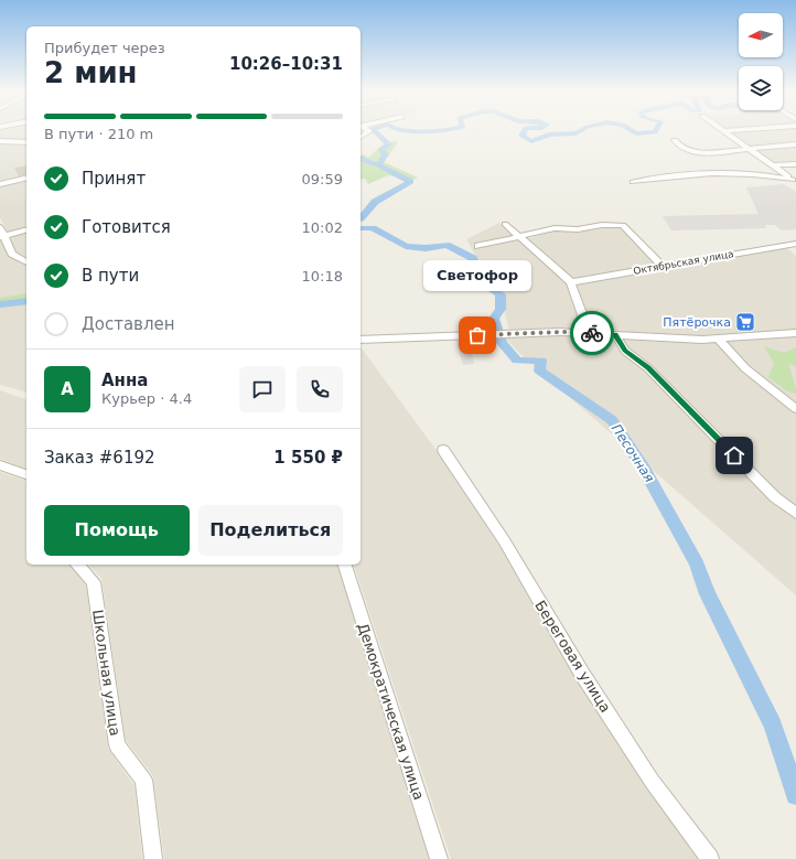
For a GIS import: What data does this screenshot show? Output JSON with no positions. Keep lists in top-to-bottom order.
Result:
{
  "streets": {
    "street": [
      "Октябрьская улица",
      "Береговая улица",
      "Школьная улица",
      "Демократическая улица"
    ]
  },
  "water": ["Песочная"],
  "places": {
    "supermarket": ["Пятёрочка"],
    "other": ["Светофор"]
  },
  "north": "left",
  "page": {
    "heading": ["2 мин", "Прибудет через", "10:26–10:31"],
    "panel": [
      "Анна",
      "Курьер · 4.4",
      "Заказ #6192",
      "1 550 ₽"
    ],
    "bar": "В пути · 210 m",
    "list": [
      ["Принят", "09:59"],
      ["Готовится", "10:02"],
      ["В пути", "10:18"],
      "Доставлен"
    ],
    "bubble": "Светофор",
    "round": "А",
    "buttons": ["Помощь", "Поделиться"]
  }
}
